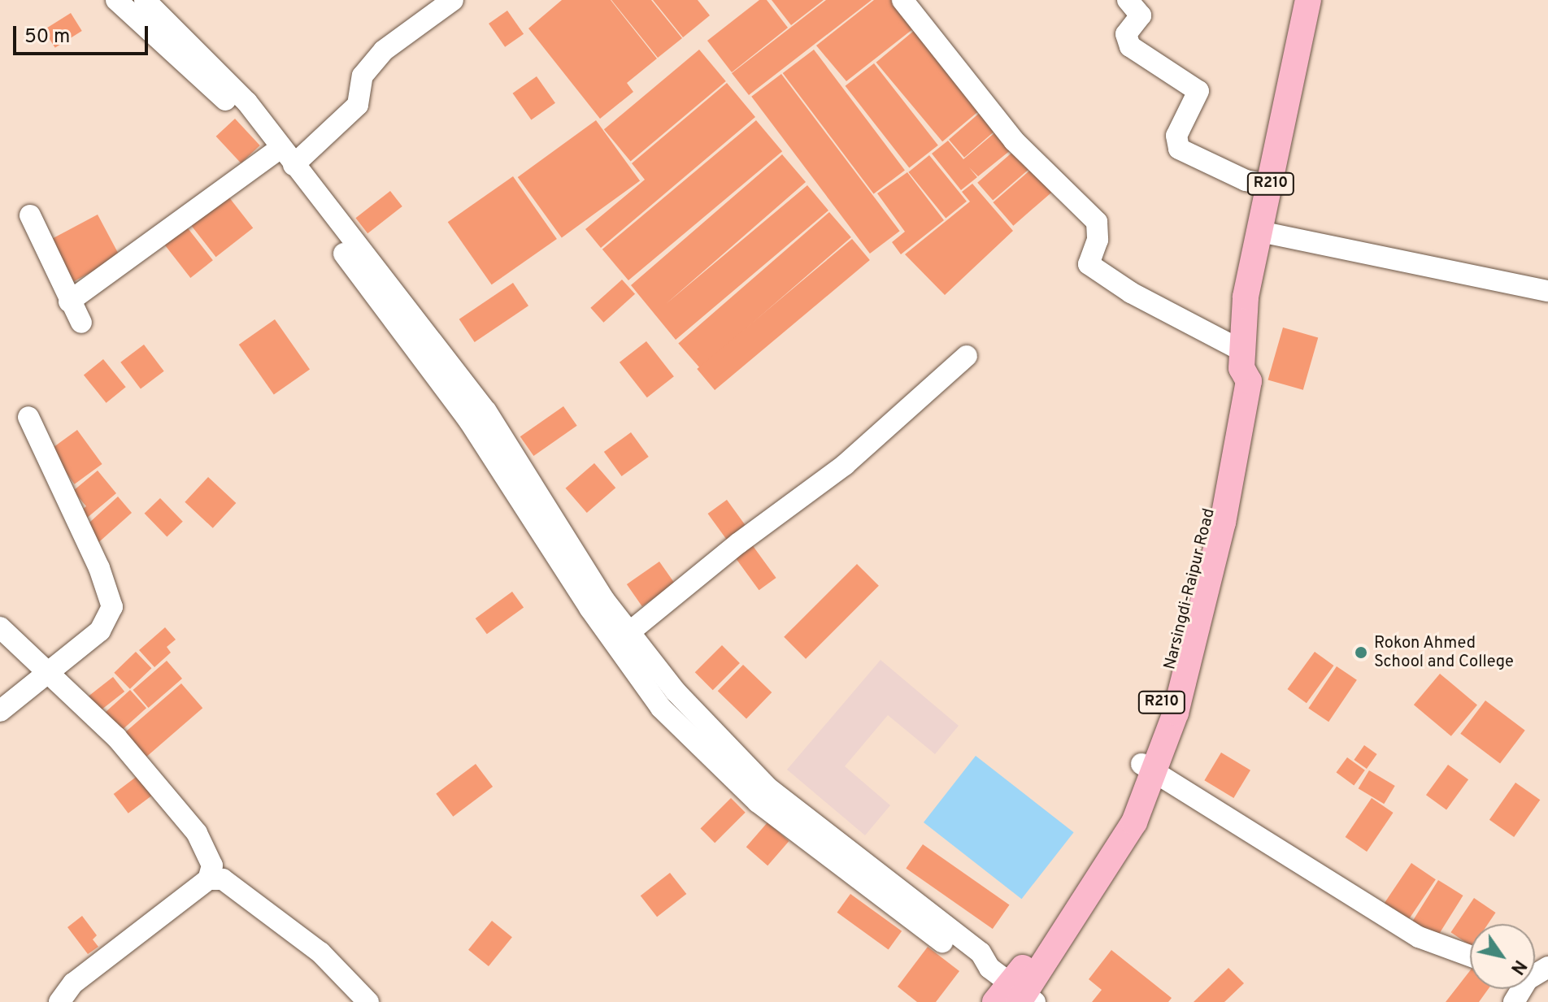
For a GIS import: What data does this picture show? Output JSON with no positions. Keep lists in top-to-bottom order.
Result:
{
  "streets": {
    "main road": ["R210", "Narsingdi-Raipur Road"]
  },
  "places": ["Rokon Ahmed School and College"],
  "scale_bar": "50 m",
  "north": "bottom right"
}
